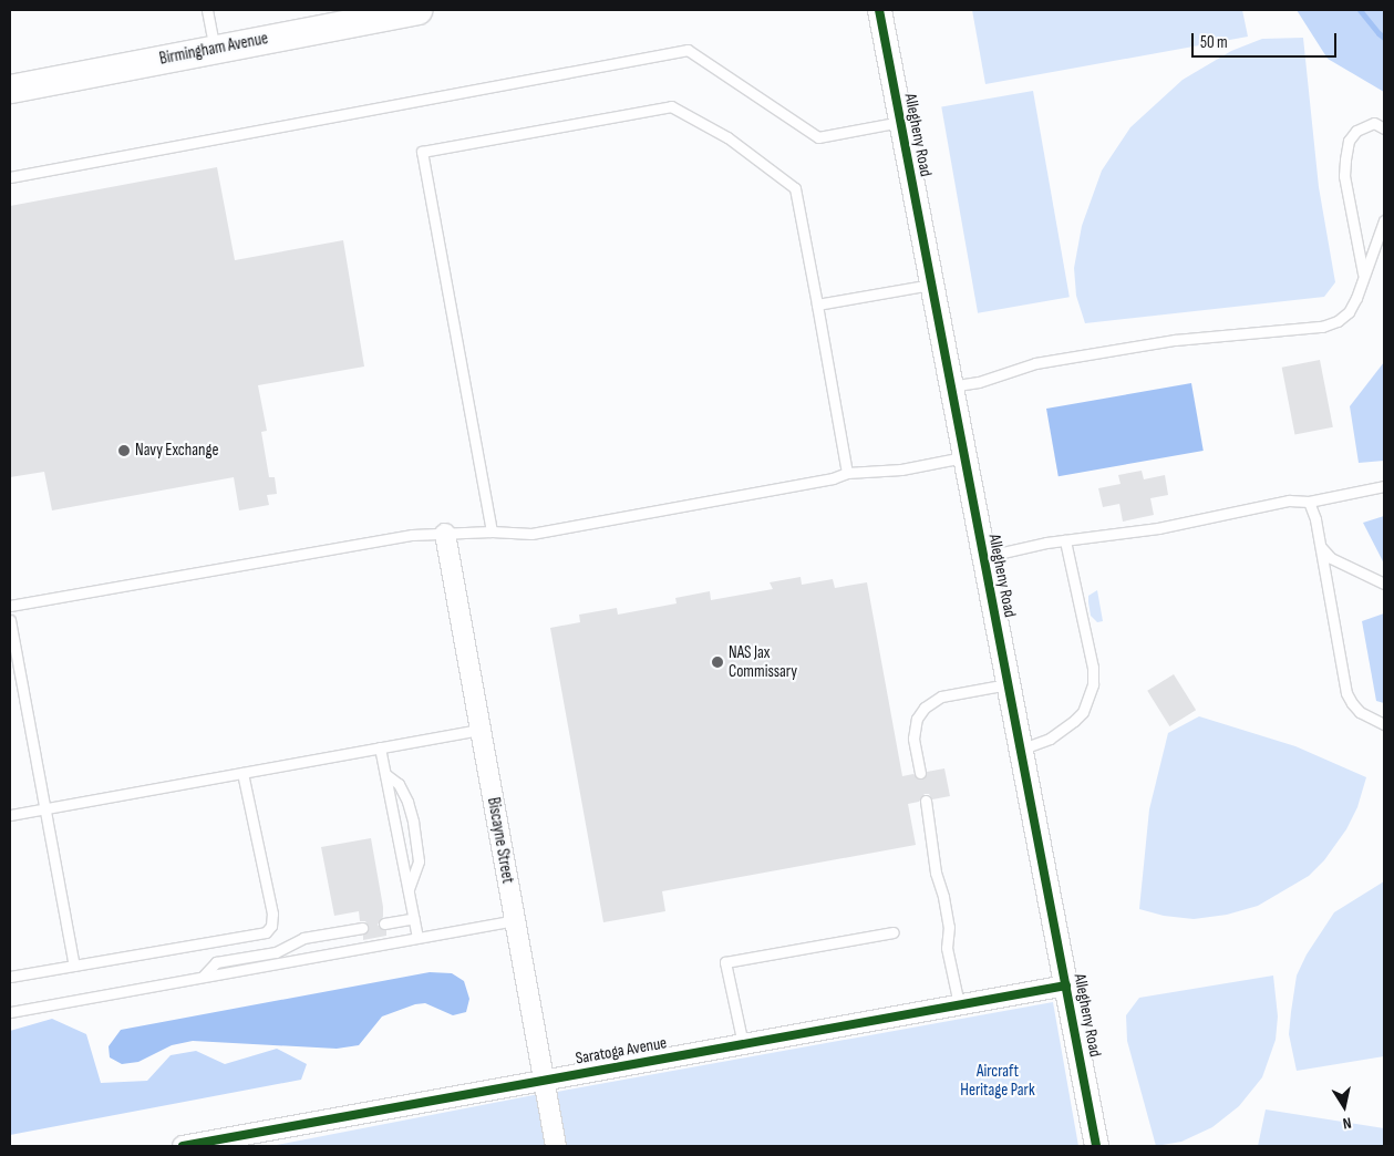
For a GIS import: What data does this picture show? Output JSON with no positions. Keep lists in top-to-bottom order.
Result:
{
  "streets": {
    "main road": ["Birmingham Avenue"],
    "street": ["Allegheny Road", "Biscayne Street", "Saratoga Avenue"]
  },
  "crossings": [
    ["Allegheny Road", "Saratoga Avenue"],
    ["Biscayne Street", "Saratoga Avenue"]
  ],
  "parks": ["Aircraft Heritage Park"],
  "places": ["Navy Exchange", "NAS Jax Commissary"],
  "scale_bar": "50 m",
  "north": "bottom"
}
